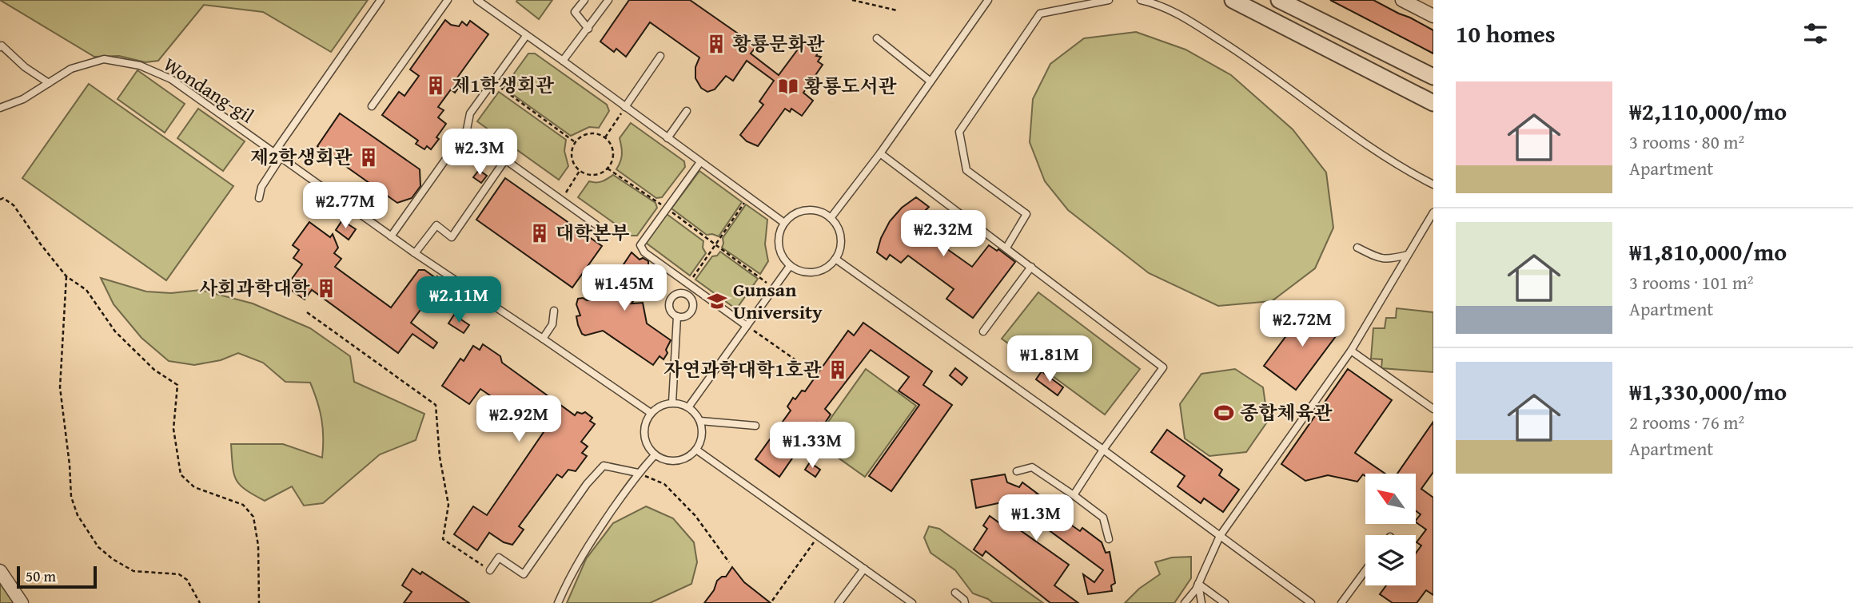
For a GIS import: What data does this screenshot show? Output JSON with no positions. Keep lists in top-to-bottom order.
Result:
{
  "streets": {
    "lane": ["Wondang-gil"]
  },
  "places": {
    "building": [
      "황룡문화관",
      "제1학생회관",
      "제2학생회관",
      "대학본부",
      "사회과학대학",
      "자연과학대학1호관"
    ],
    "library": ["황룡도서관"],
    "school or university": ["Gunsan University"],
    "sports": ["종합체육관"]
  },
  "scale_bar": "50 m",
  "north": "top left",
  "page": {
    "heading": "10 homes",
    "list": [
      {
        "name": "₩2,110,000/mo",
        "note": "3 rooms · 80 m² · Apartment"
      },
      {
        "name": "₩1,810,000/mo",
        "note": "3 rooms · 101 m² · Apartment"
      },
      {
        "name": "₩1,330,000/mo",
        "note": "2 rooms · 76 m² · Apartment"
      }
    ],
    "price": [
      "₩2.3M",
      "₩2.77M",
      "₩2.32M",
      "₩1.45M",
      "₩2.11M",
      "₩2.72M",
      "₩1.81M",
      "₩2.92M",
      "₩1.33M",
      "₩1.3M"
    ],
    "scale": "50 m"
  }
}
